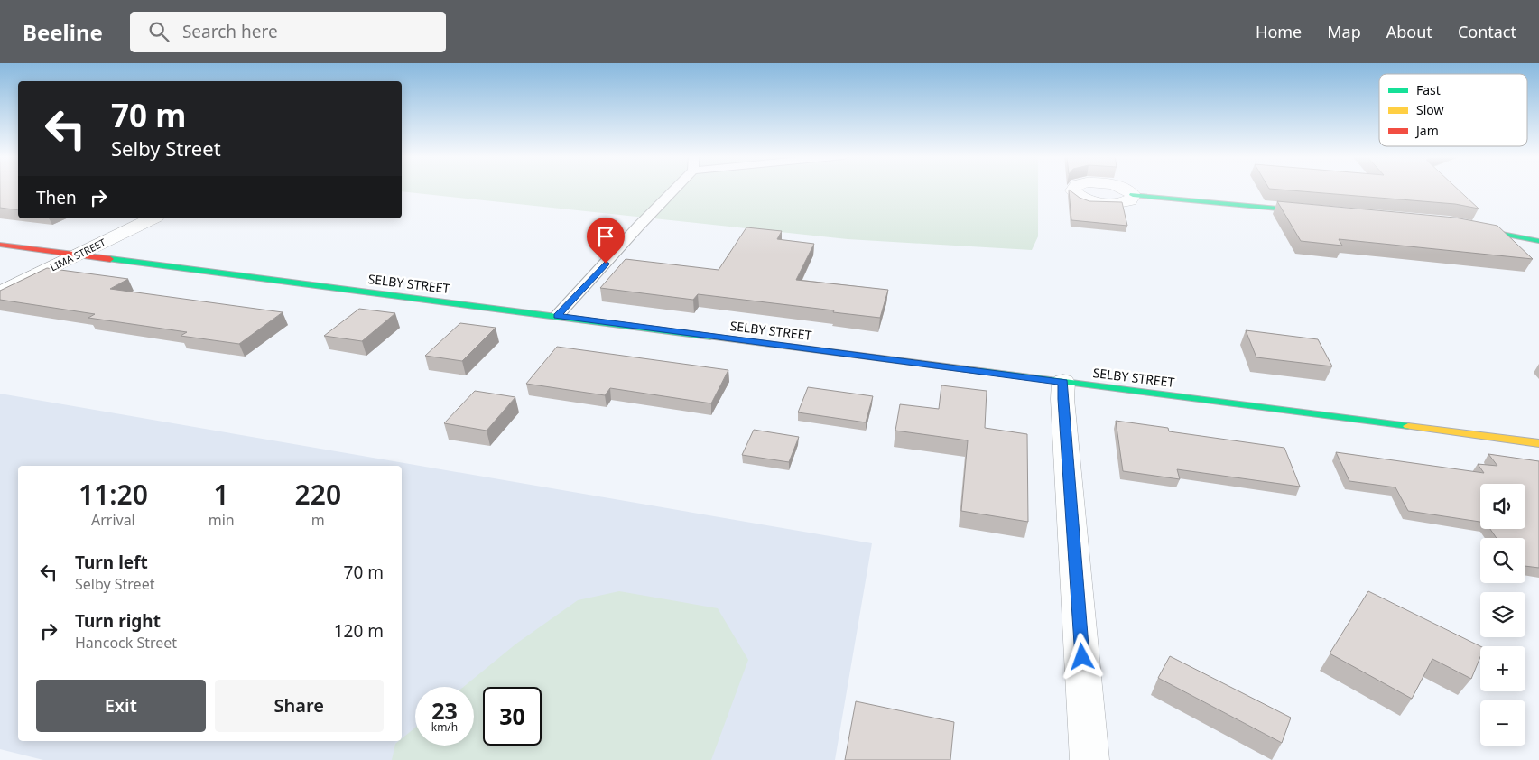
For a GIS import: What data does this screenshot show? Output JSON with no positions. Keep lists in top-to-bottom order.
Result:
{
  "streets": {
    "street": ["LIMA STREET", "SELBY STREET"]
  },
  "crossings": [
    ["LIMA STREET", "SELBY STREET"]
  ],
  "legend": ["Fast", "Slow", "Jam"],
  "page": {
    "header": "Beeline",
    "search": "Search here",
    "nav": [
      "Home",
      "Map",
      "About",
      "Contact"
    ],
    "turn": ["70 m", "Selby Street"],
    "then": "Then",
    "eta": [
      "11:20",
      "Arrival",
      "1",
      "min",
      "220",
      "m"
    ],
    "map_buttons": ["+", "−"],
    "list": [
      {
        "name": "Turn left",
        "note": "Selby Street",
        "value": "70 m"
      },
      {
        "name": "Turn right",
        "note": "Hancock Street",
        "value": "120 m"
      }
    ],
    "buttons": ["Exit", "Share"],
    "speed": "23 km/h",
    "limit": "30"
  }
}
